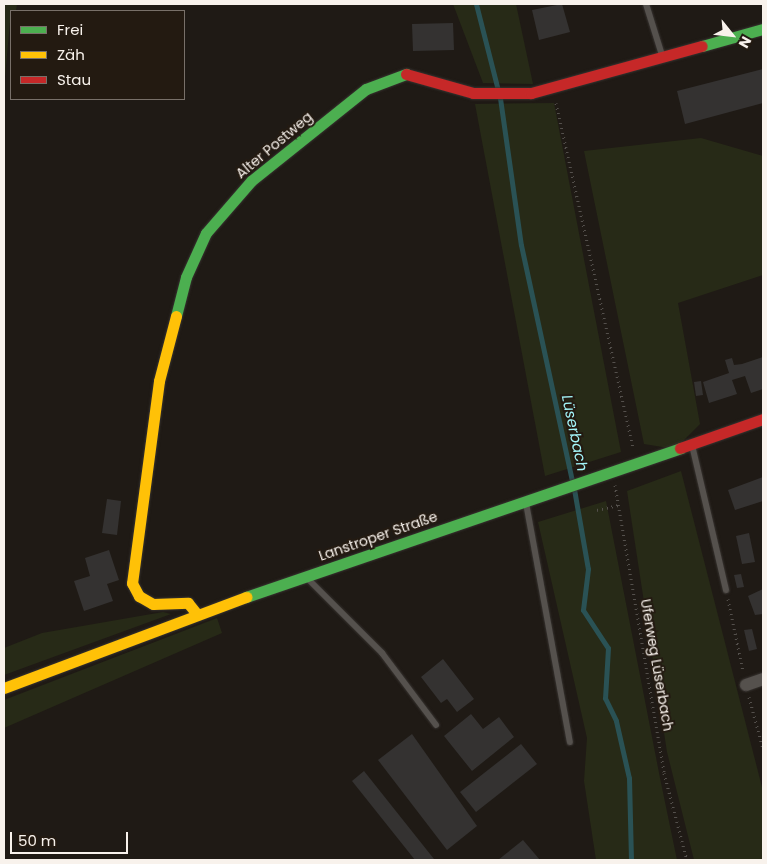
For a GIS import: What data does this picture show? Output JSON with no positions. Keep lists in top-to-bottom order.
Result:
{
  "streets": {
    "street": ["Alter Postweg", "Lanstroper Straße"],
    "path": ["Uferweg Lüserbach"]
  },
  "crossings": [
    ["Alter Postweg", "Lanstroper Straße"],
    ["Lanstroper Straße", "Uferweg Lüserbach"]
  ],
  "water": ["Lüserbach"],
  "legend": ["Frei", "Zäh", "Stau"],
  "scale_bar": "50 m",
  "north": "bottom right"
}
